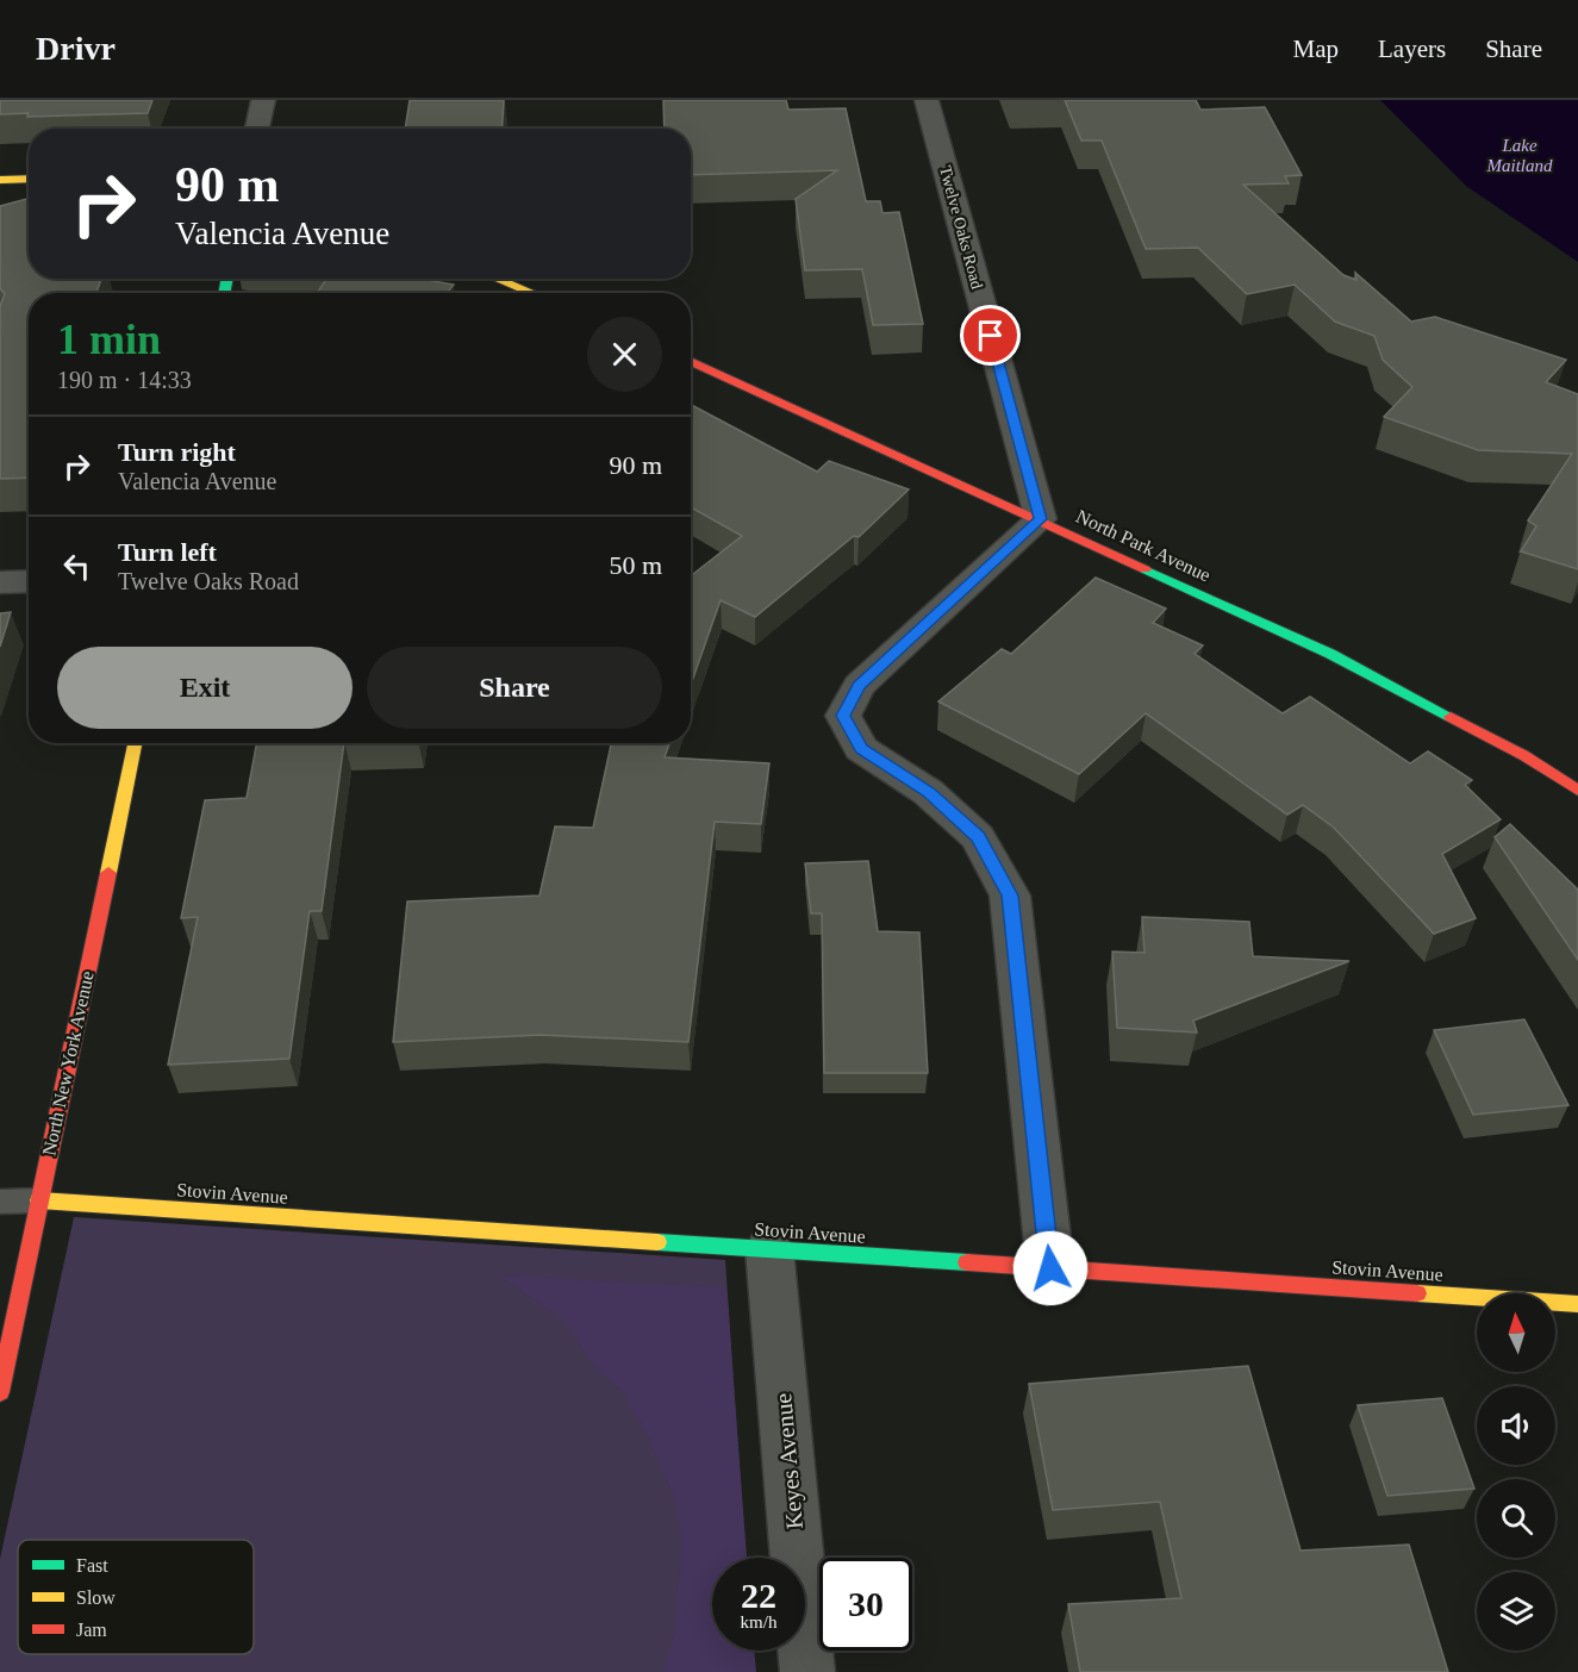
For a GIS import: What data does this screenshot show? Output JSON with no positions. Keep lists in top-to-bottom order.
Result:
{
  "streets": {
    "street": [
      "Twelve Oaks Road",
      "North Park Avenue",
      "North New York Avenue",
      "Stovin Avenue",
      "Keyes Avenue"
    ]
  },
  "crossings": [
    ["Twelve Oaks Road", "North Park Avenue"],
    ["North New York Avenue", "Stovin Avenue"],
    ["Stovin Avenue", "Keyes Avenue"]
  ],
  "water": ["Lake Maitland"],
  "legend": ["Fast", "Slow", "Jam"],
  "north": "top",
  "page": {
    "header": "Drivr",
    "nav": ["Map", "Layers", "Share"],
    "turn": ["90 m", "Valencia Avenue"],
    "heading": ["1 min", "190 m · 14:33"],
    "list": [
      {
        "name": "Turn right",
        "note": "Valencia Avenue",
        "value": "90 m"
      },
      {
        "name": "Turn left",
        "note": "Twelve Oaks Road",
        "value": "50 m"
      }
    ],
    "buttons": ["Exit", "Share"],
    "speed": "22 km/h",
    "limit": "30"
  }
}
